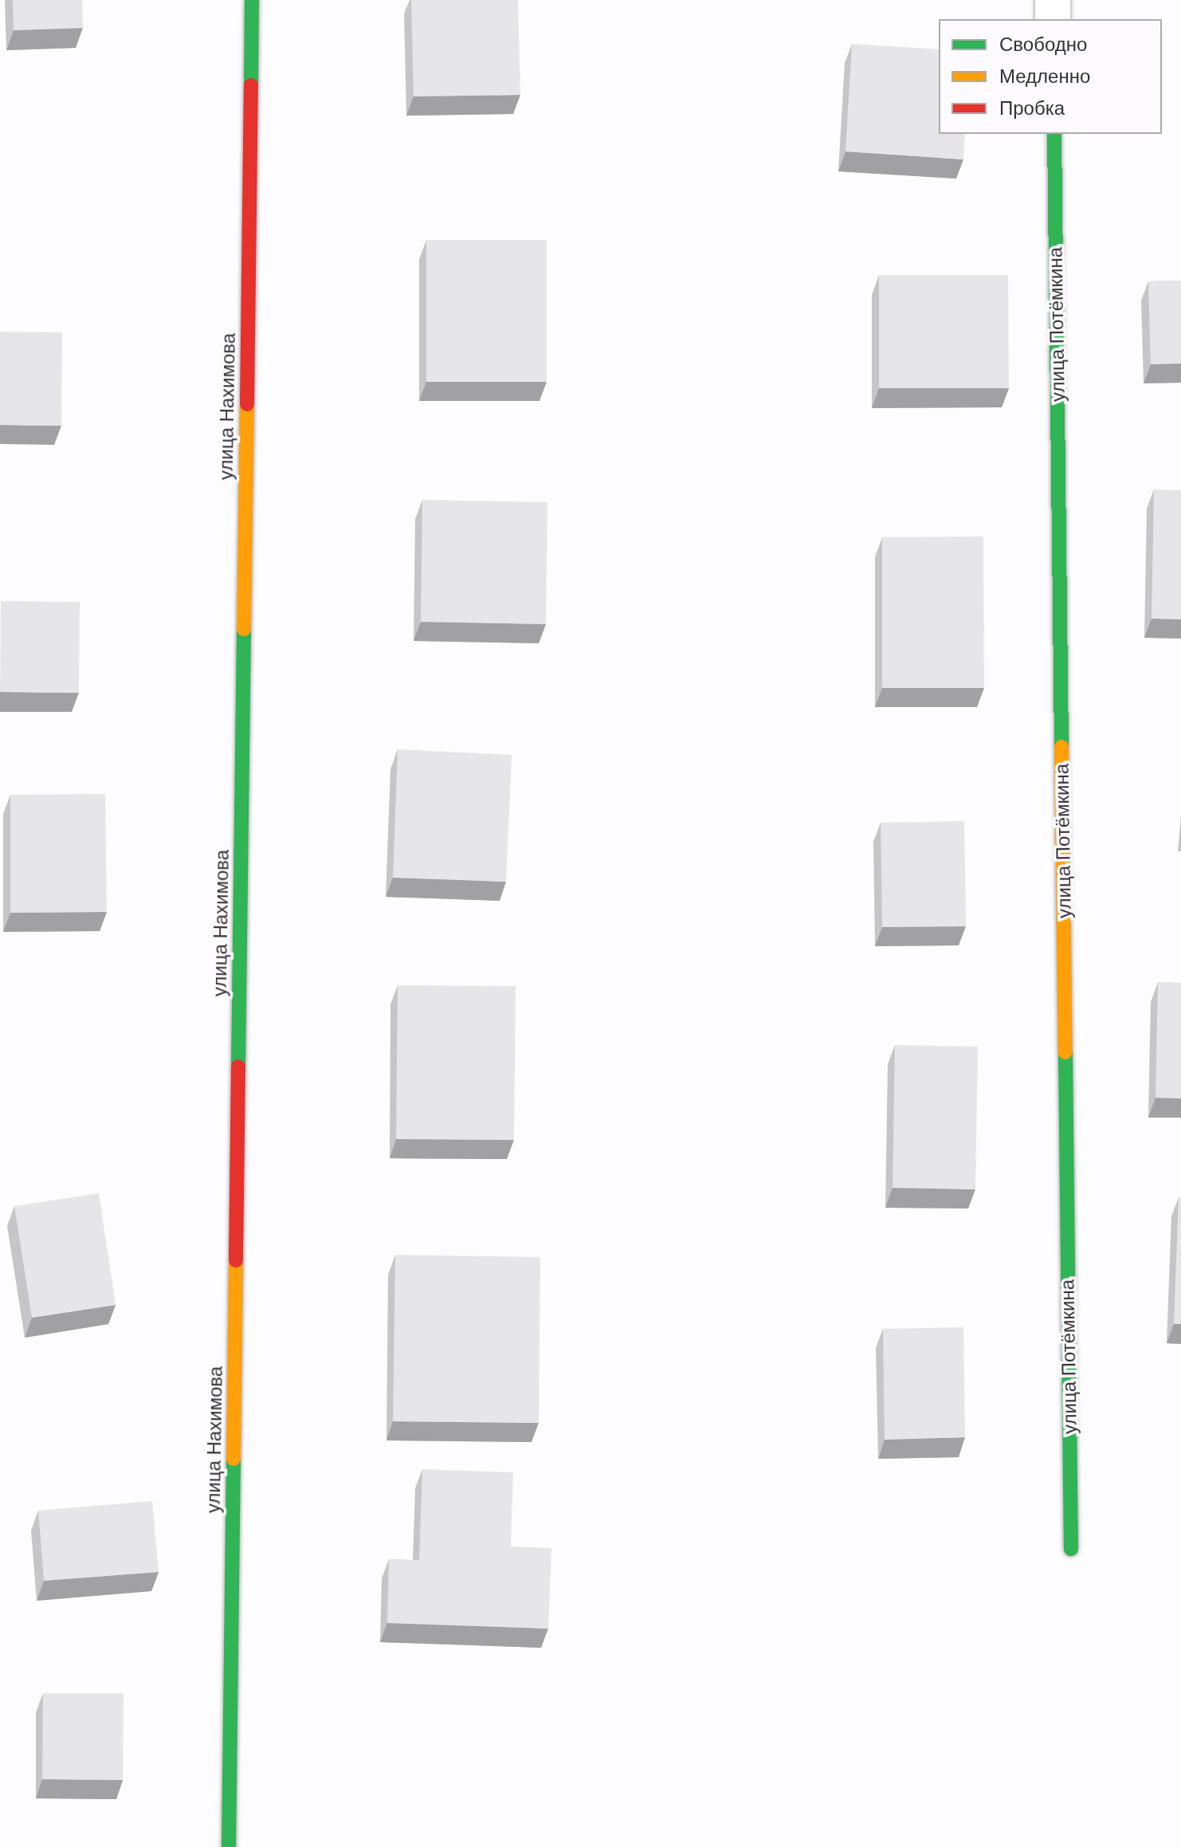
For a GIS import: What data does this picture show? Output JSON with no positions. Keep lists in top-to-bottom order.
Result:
{
  "streets": {
    "street": ["улица Потёмкина", "улица Нахимова"]
  },
  "legend": ["Свободно", "Медленно", "Пробка"]
}
